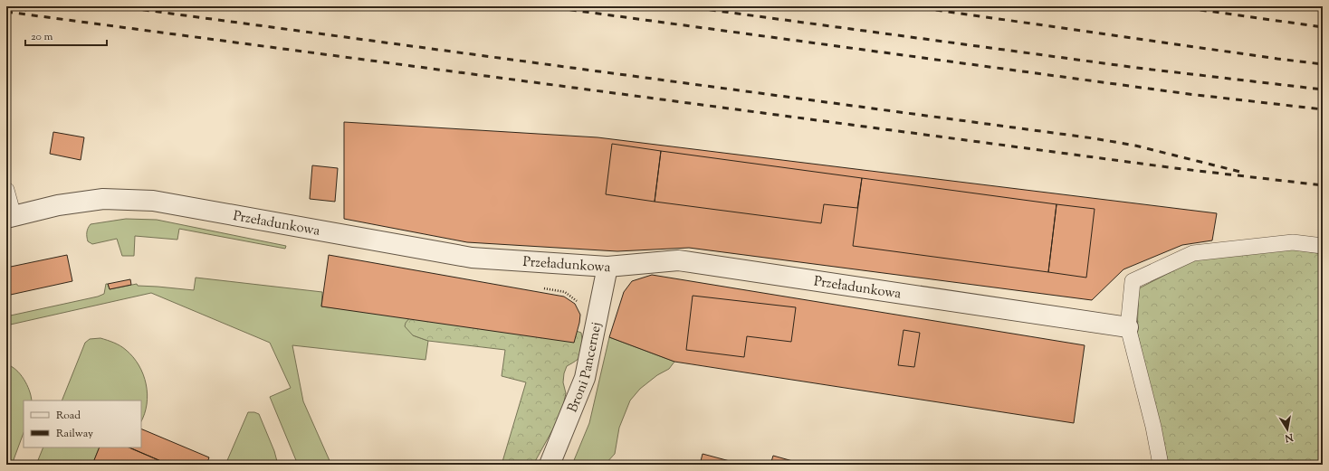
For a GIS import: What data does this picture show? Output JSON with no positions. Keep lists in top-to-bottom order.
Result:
{
  "streets": {
    "street": ["Przeładunkowa", "Broni Pancernej"]
  },
  "crossings": [
    ["Przeładunkowa", "Broni Pancernej"]
  ],
  "legend": ["Road", "Railway"],
  "scale_bar": "20 m",
  "north": "bottom"
}
